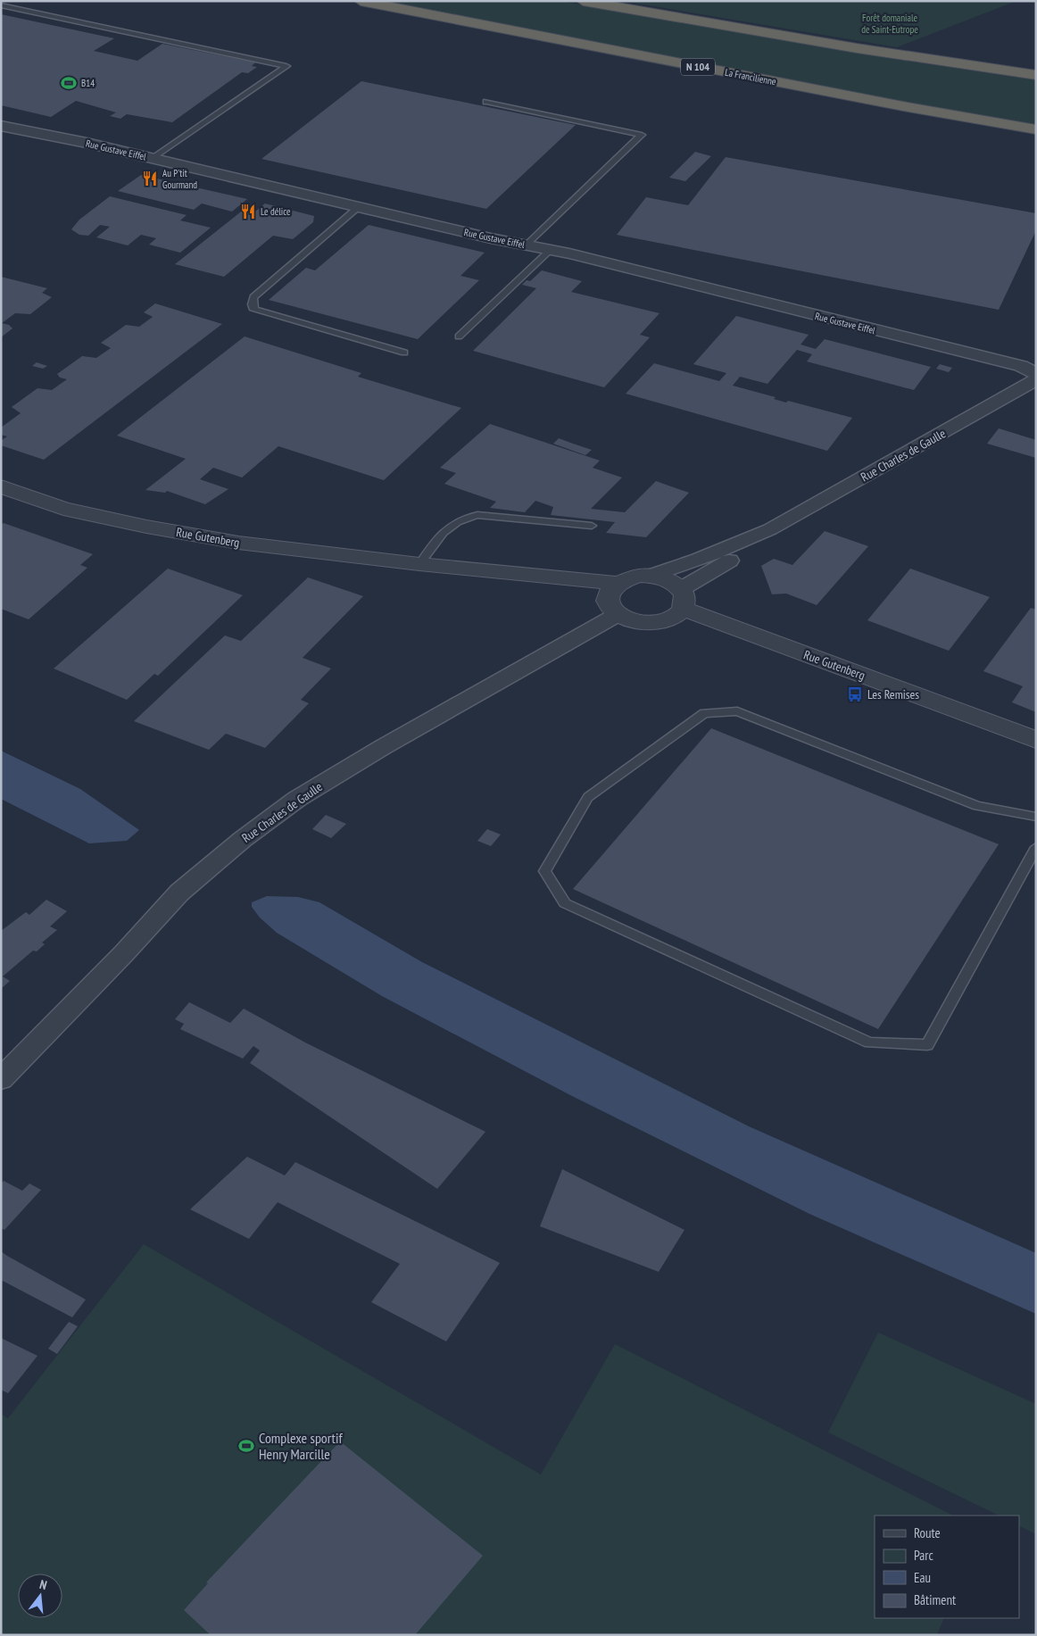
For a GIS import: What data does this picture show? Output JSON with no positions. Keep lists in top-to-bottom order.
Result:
{
  "streets": {
    "highway": ["N 104", "La Francilienne"],
    "street": ["Rue Gustave Eiffel", "Rue Charles de Gaulle", "Rue Gutenberg"]
  },
  "crossings": [
    ["Rue Gustave Eiffel", "Rue Charles de Gaulle"],
    ["Rue Charles de Gaulle", "Rue Gutenberg"]
  ],
  "parks": ["Forêt domaniale de Saint-Eutrope"],
  "places": {
    "sports": ["B14", "Complexe sportif Henry Marcille"],
    "restaurant": ["Au P'tit Gourmand", "Le délice"],
    "bus stop": ["Les Remises"]
  },
  "legend": [
    "Route",
    "Parc",
    "Eau",
    "Bâtiment"
  ],
  "north": "top"
}
